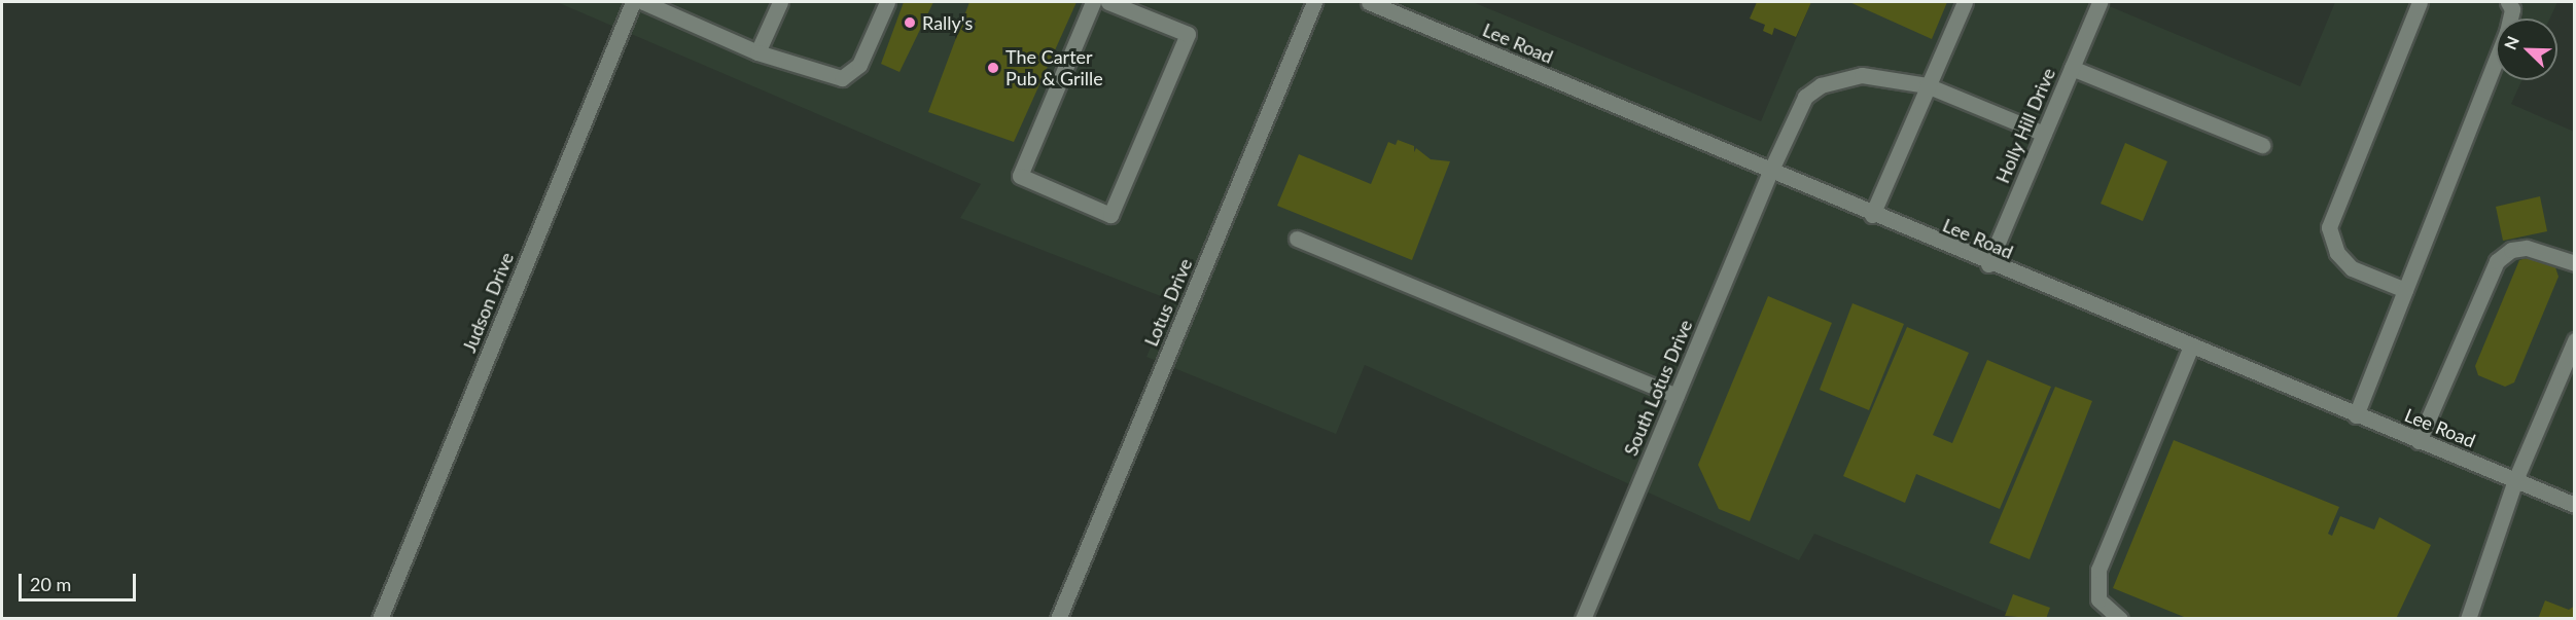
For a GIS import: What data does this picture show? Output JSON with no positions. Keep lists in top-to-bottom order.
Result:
{
  "streets": {
    "street": [
      "Lee Road",
      "Holly Hill Drive",
      "Judson Drive",
      "Lotus Drive",
      "South Lotus Drive"
    ]
  },
  "crossings": [
    ["Lee Road", "Holly Hill Drive"],
    ["Lee Road", "South Lotus Drive"],
    ["Holly Hill Drive", "South Lotus Drive"]
  ],
  "places": ["Rally's", "The Carter Pub & Grille"],
  "scale_bar": "20 m",
  "north": "top left"
}
